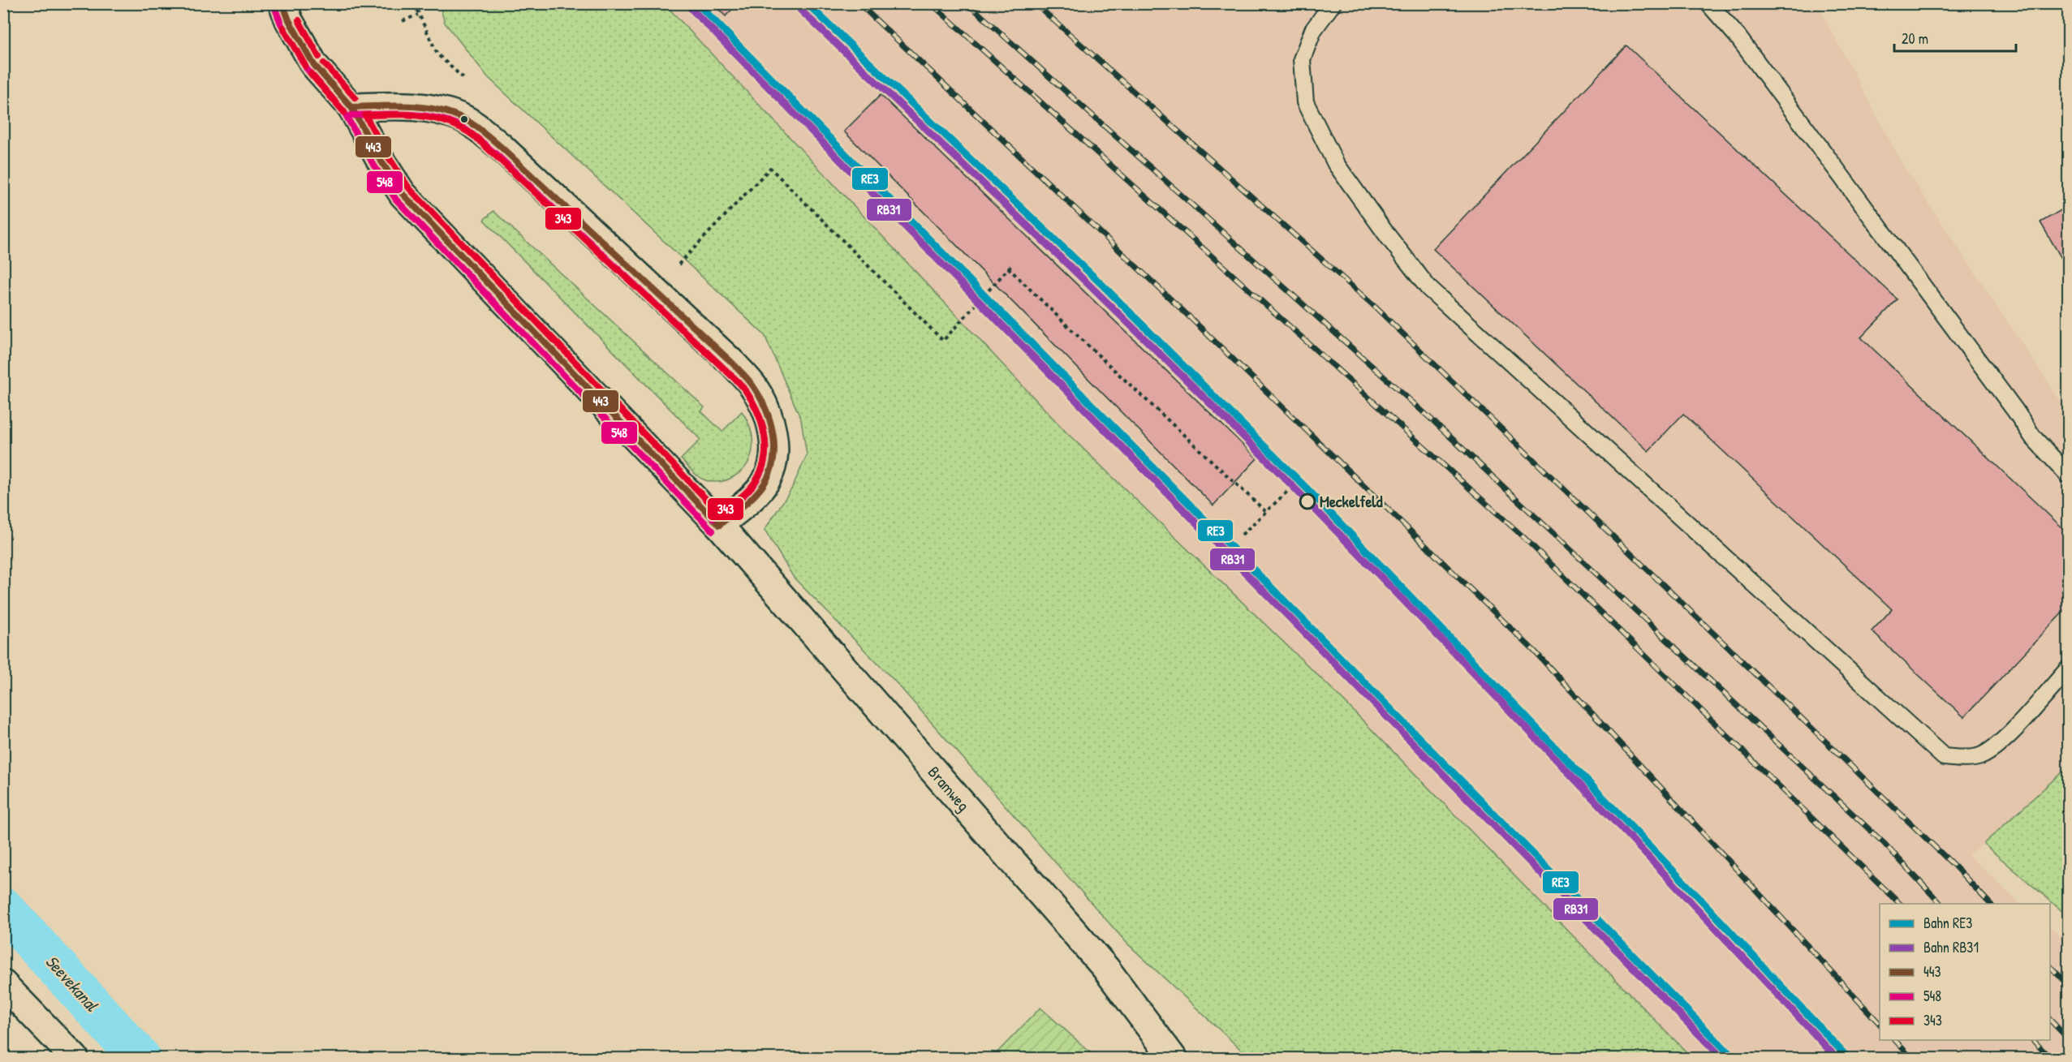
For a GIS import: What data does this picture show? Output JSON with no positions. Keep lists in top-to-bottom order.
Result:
{
  "streets": {
    "street": ["Bramweg"]
  },
  "water": ["Seevekanal"],
  "places": ["Meckelfeld"],
  "lines": [
    "rail line RE3",
    "transit line 443",
    "transit line 548",
    "rail line RB31",
    "transit line 343"
  ],
  "legend": [
    "Bahn RE3",
    "Bahn RB31",
    "443",
    "548",
    "343"
  ],
  "scale_bar": "20 m"
}
